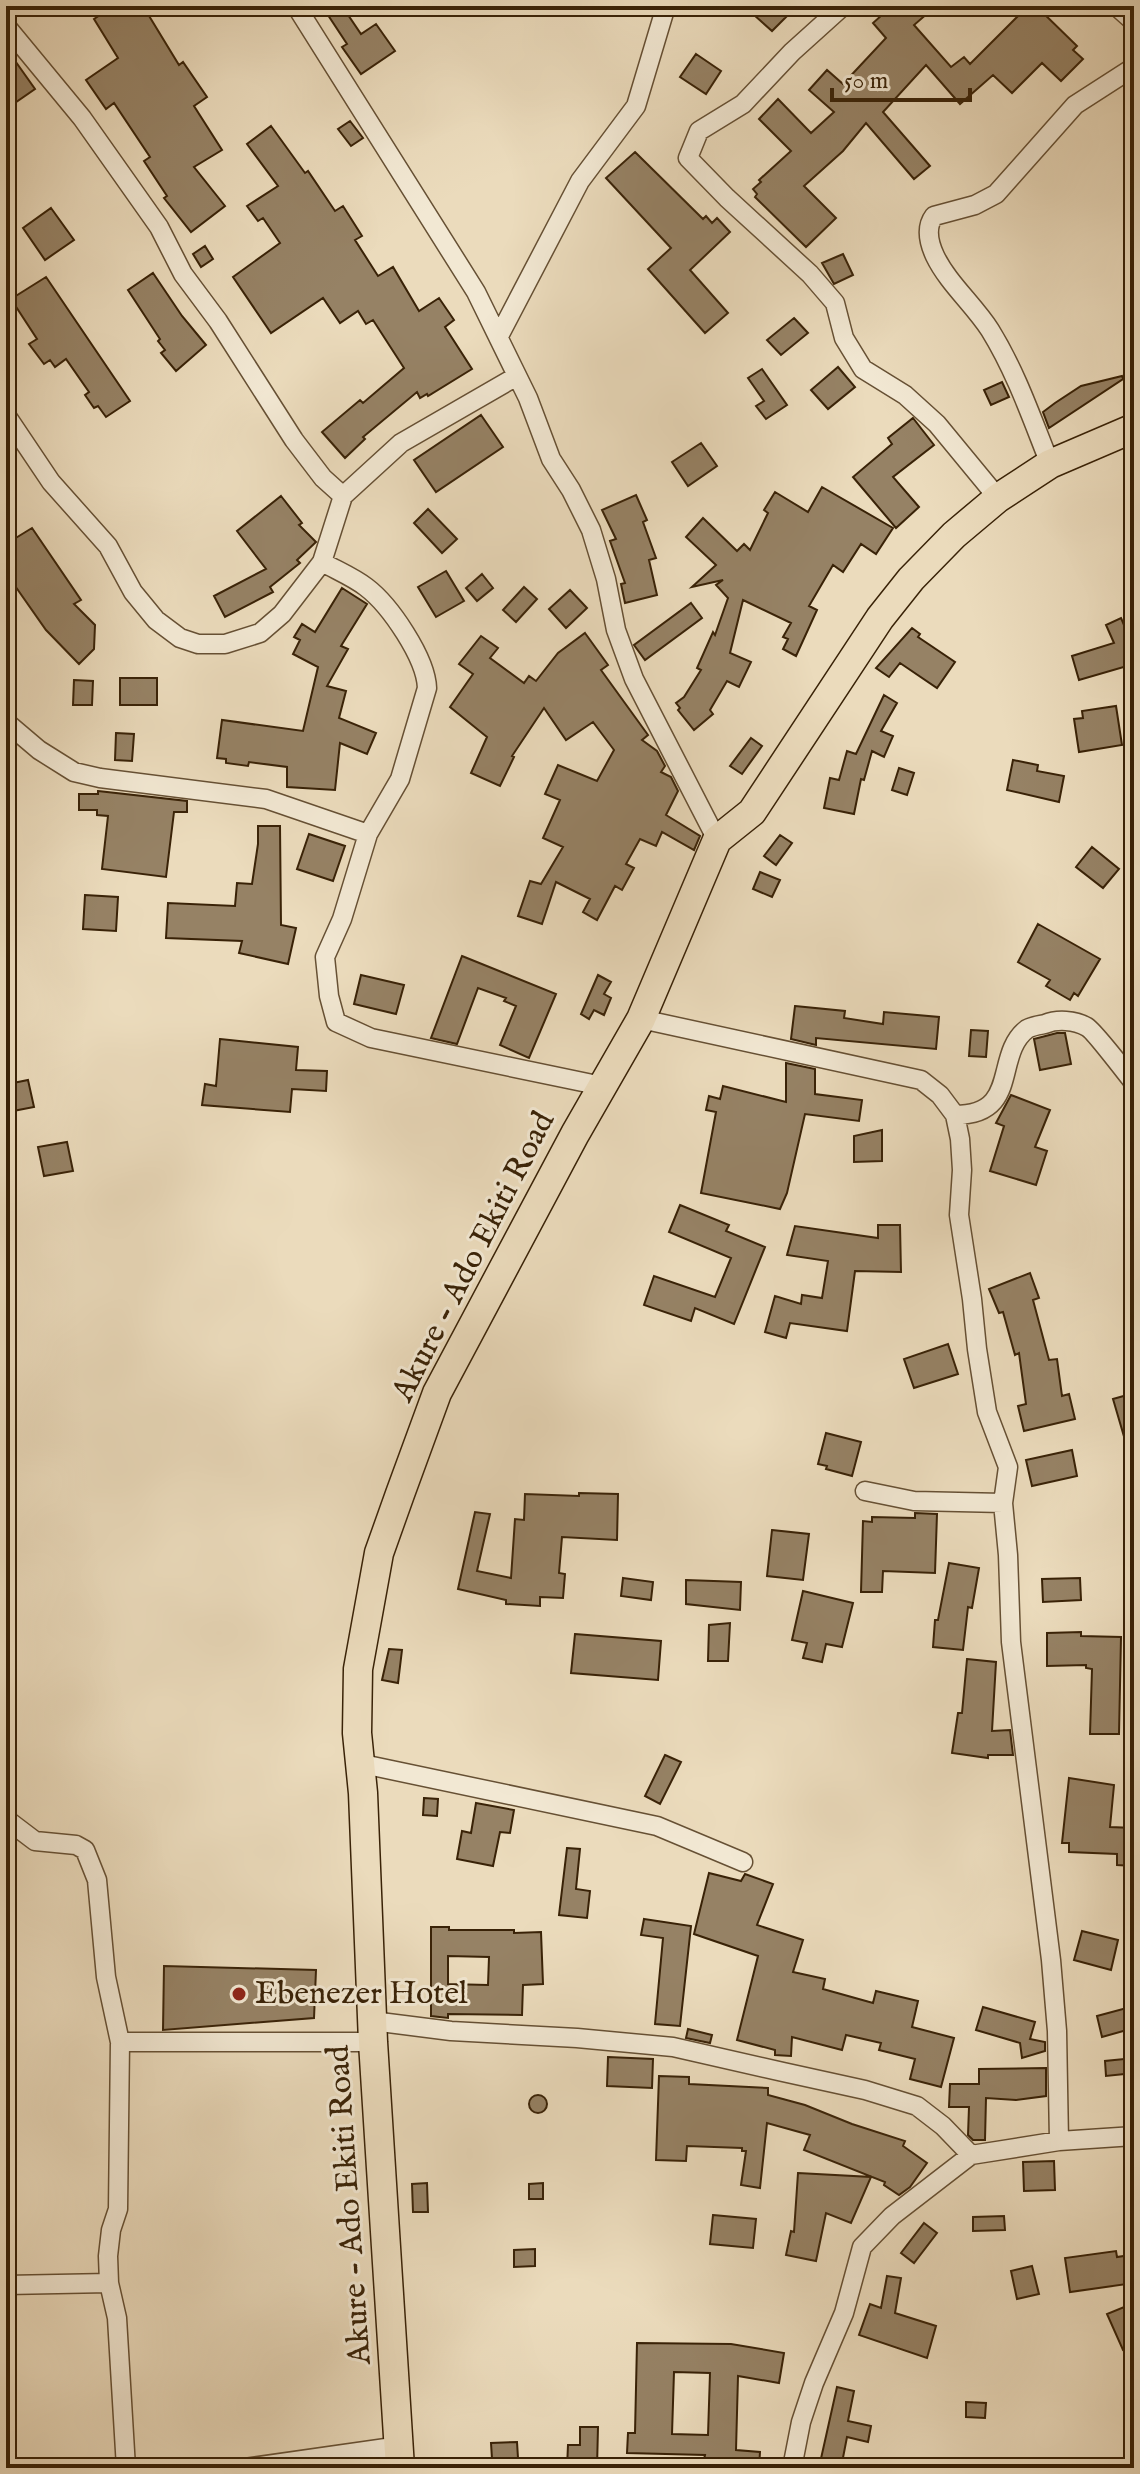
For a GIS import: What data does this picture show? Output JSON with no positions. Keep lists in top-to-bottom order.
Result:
{
  "streets": {
    "main road": ["Akure - Ado Ekiti Road"]
  },
  "places": ["Ebenezer Hotel"],
  "scale_bar": "50 m"
}
